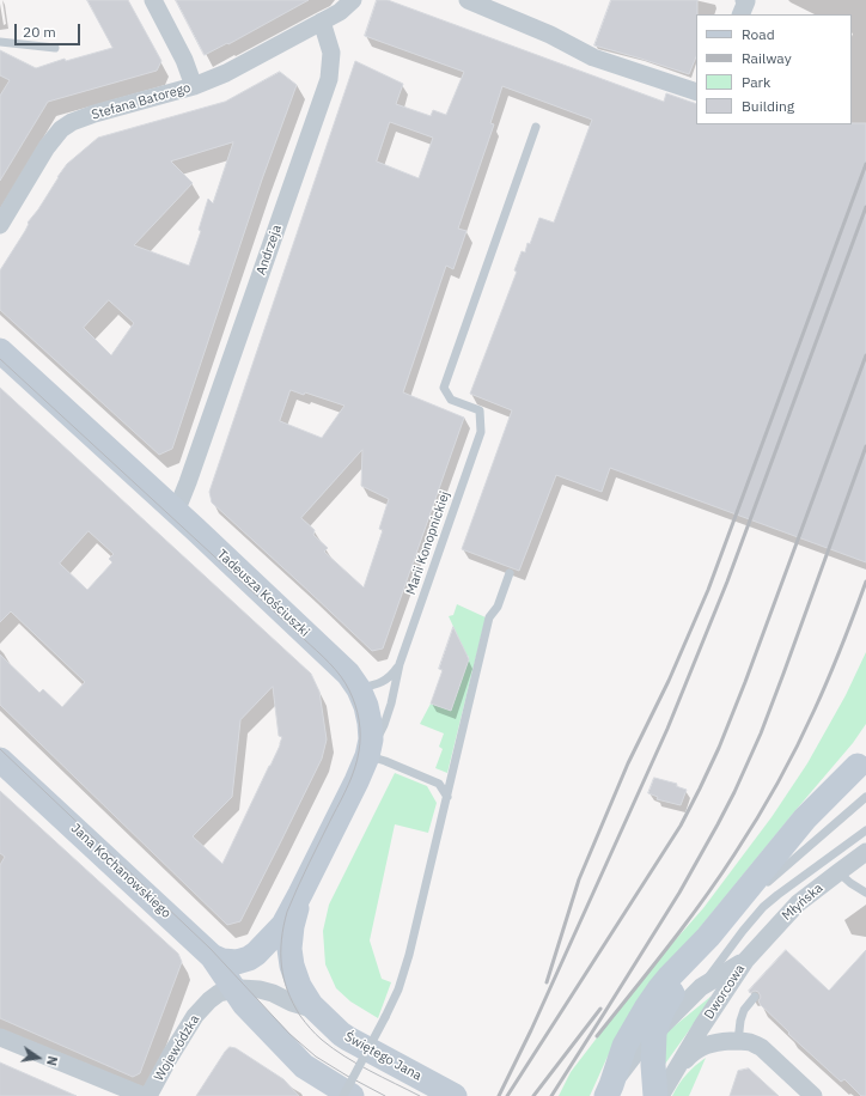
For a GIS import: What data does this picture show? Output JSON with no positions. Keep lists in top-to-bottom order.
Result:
{
  "streets": {
    "street": [
      "Stefana Batorego",
      "Andrzeja",
      "Tadeusza Kościuszki",
      "Jana Kochanowskiego",
      "Młyńska",
      "Dworcowa",
      "Wojewódzka",
      "Świętego Jana"
    ],
    "lane": ["Marii Konopnickiej"]
  },
  "crossings": [
    ["Stefana Batorego", "Andrzeja"],
    ["Andrzeja", "Tadeusza Kościuszki"],
    ["Marii Konopnickiej", "Tadeusza Kościuszki"],
    ["Tadeusza Kościuszki", "Jana Kochanowskiego"],
    ["Tadeusza Kościuszki", "Wojewódzka"],
    ["Tadeusza Kościuszki", "Świętego Jana"],
    ["Jana Kochanowskiego", "Wojewódzka"],
    ["Młyńska", "Dworcowa"],
    ["Wojewódzka", "Świętego Jana"]
  ],
  "legend": [
    "Road",
    "Railway",
    "Park",
    "Building"
  ],
  "scale_bar": "20 m",
  "north": "right"
}
